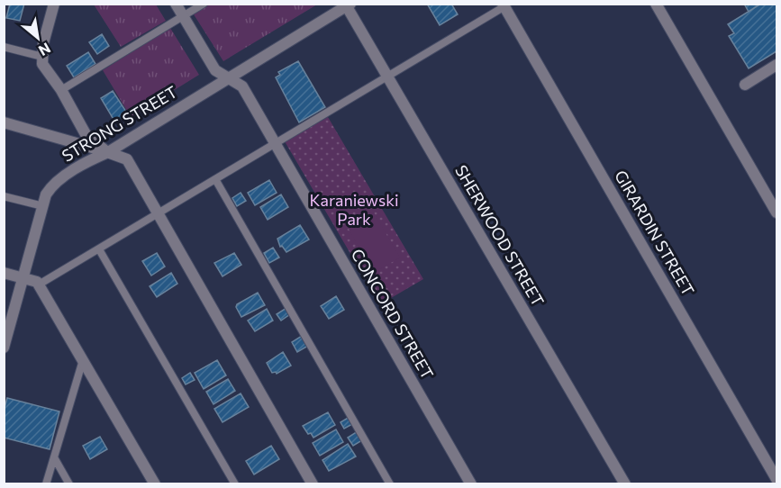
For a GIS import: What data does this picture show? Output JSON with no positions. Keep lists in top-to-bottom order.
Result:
{
  "streets": {
    "street": [
      "STRONG STREET",
      "GIRARDIN STREET",
      "SHERWOOD STREET",
      "CONCORD STREET"
    ]
  },
  "crossings": [
    ["STRONG STREET", "SHERWOOD STREET"],
    ["STRONG STREET", "CONCORD STREET"]
  ],
  "parks": ["Karaniewski Park"],
  "north": "bottom right"
}
